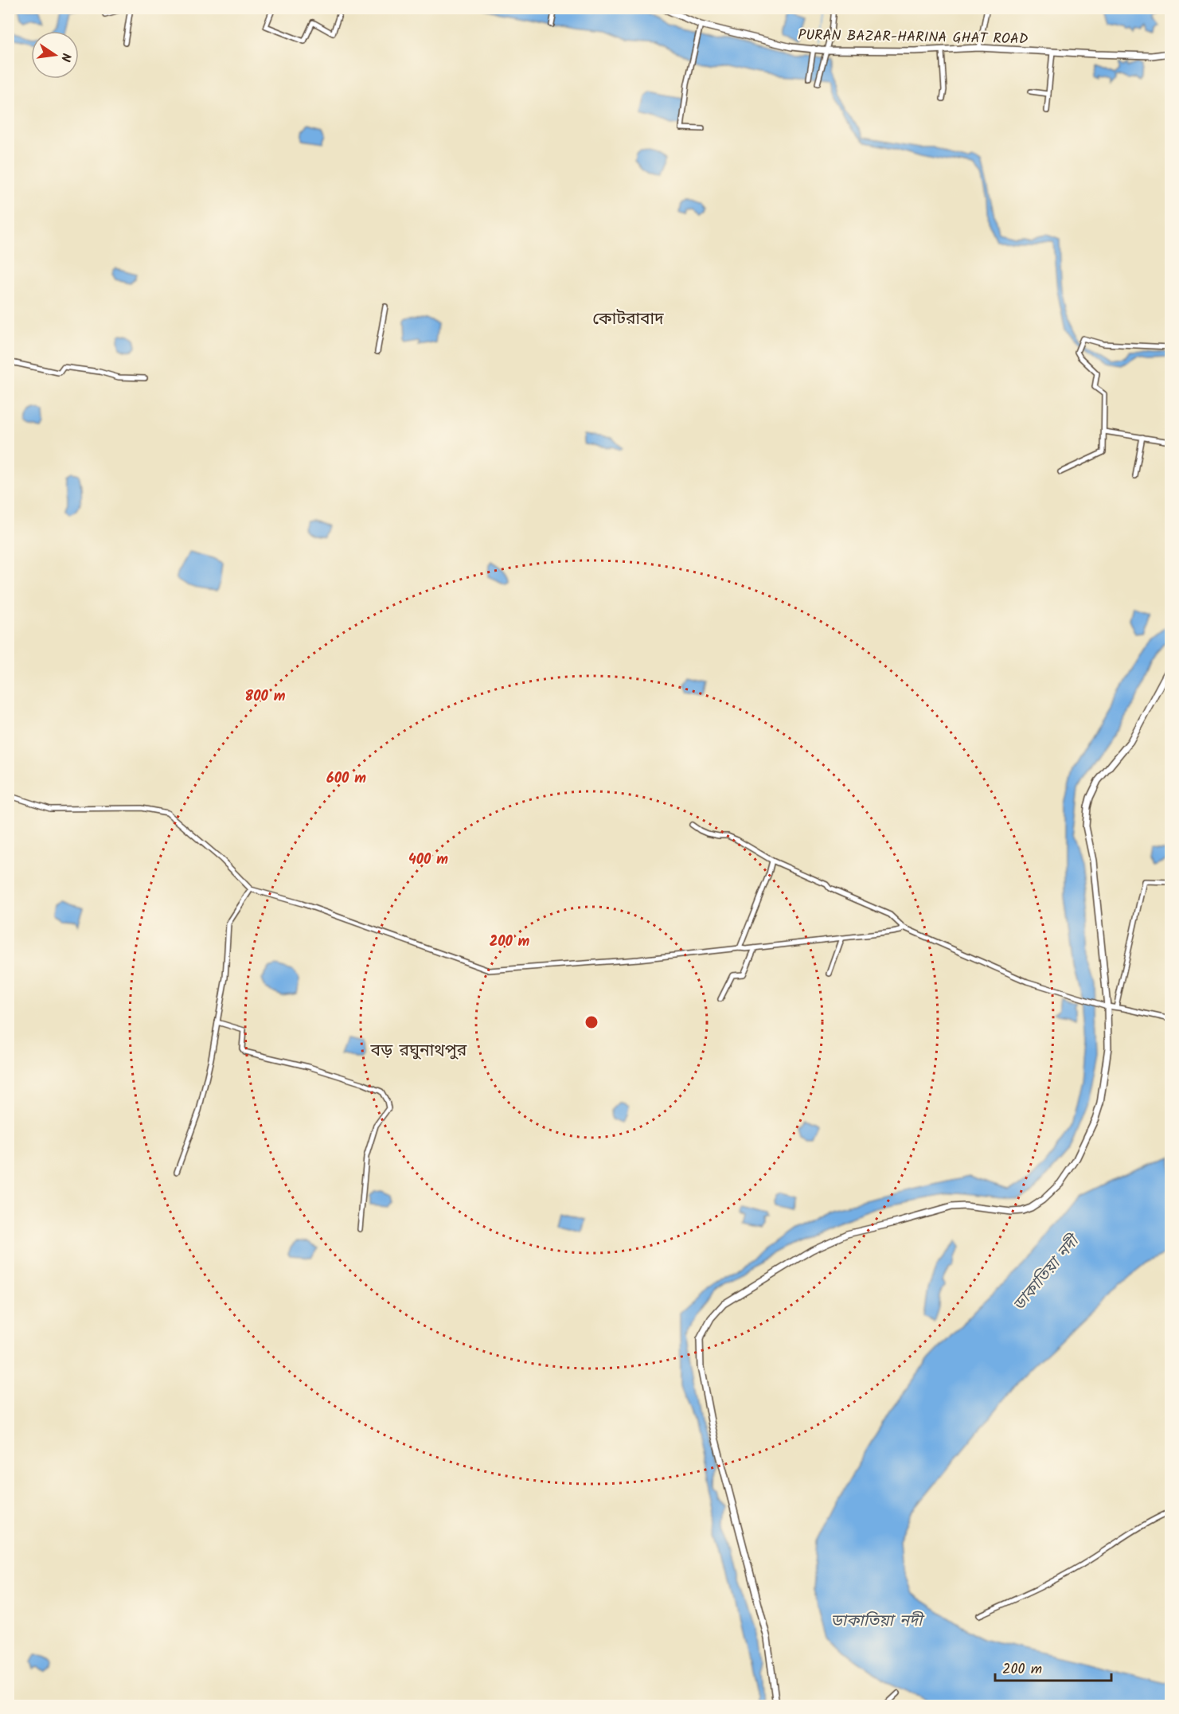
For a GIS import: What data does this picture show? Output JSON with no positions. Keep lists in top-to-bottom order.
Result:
{
  "streets": {
    "main road": ["PURAN BAZAR-HARINA GHAT ROAD"]
  },
  "districts": ["কোটরাবাদ", "বড় রঘুনাথপুর"],
  "water": ["ডাকাতিয়া নদী"],
  "scale_bar": "200 m",
  "north": "right",
  "rings": [
    "800 m",
    "600 m",
    "400 m",
    "200 m"
  ]
}
